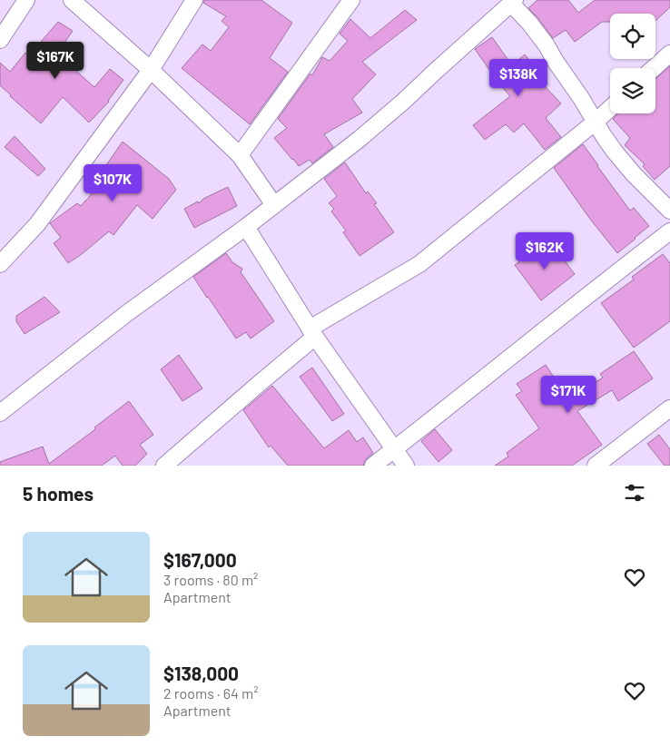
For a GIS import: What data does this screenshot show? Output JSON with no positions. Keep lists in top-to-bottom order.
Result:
{
  "page": {
    "price": [
      "$167K",
      "$138K",
      "$107K",
      "$162K",
      "$171K"
    ],
    "heading": "5 homes",
    "list": [
      {
        "name": "$167,000",
        "note": "3 rooms · 80 m² · Apartment"
      },
      {
        "name": "$138,000",
        "note": "2 rooms · 64 m² · Apartment"
      }
    ]
  }
}
